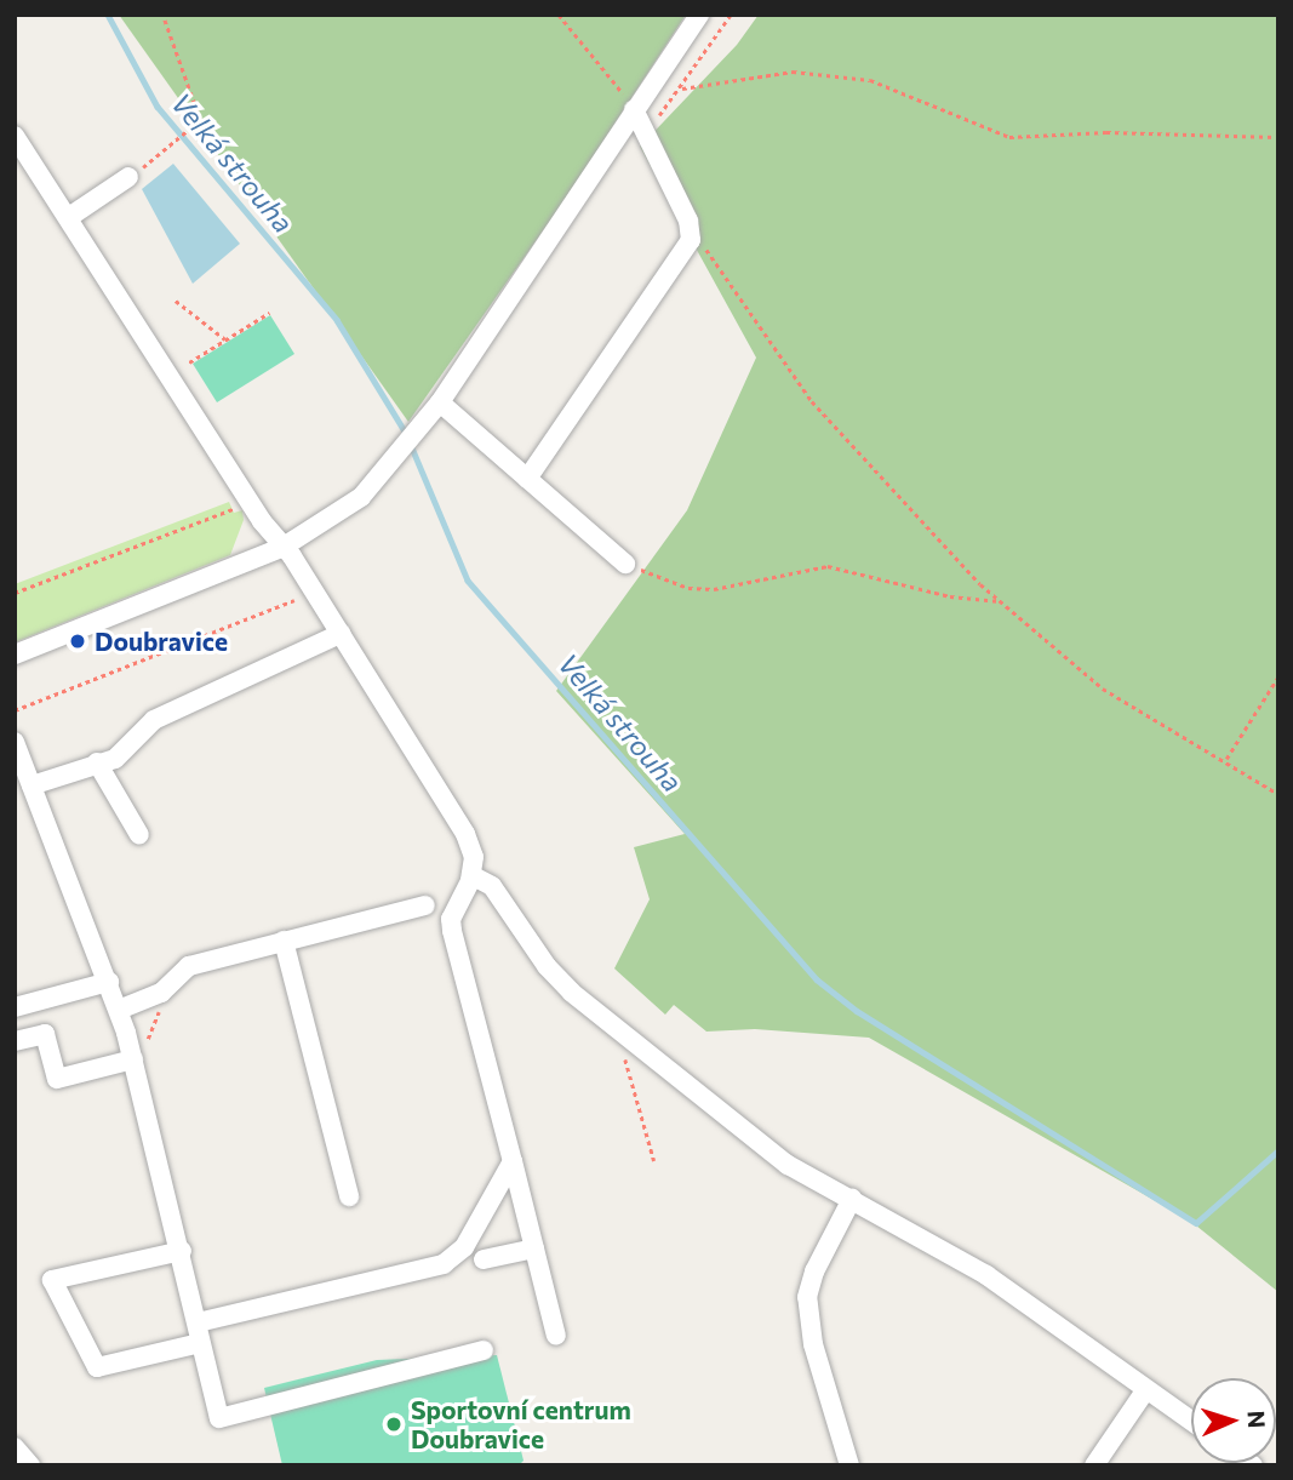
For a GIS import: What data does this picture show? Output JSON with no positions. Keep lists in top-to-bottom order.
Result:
{
  "water": ["Velká strouha"],
  "places": ["Doubravice", "Sportovní centrum Doubravice"],
  "north": "right"
}
